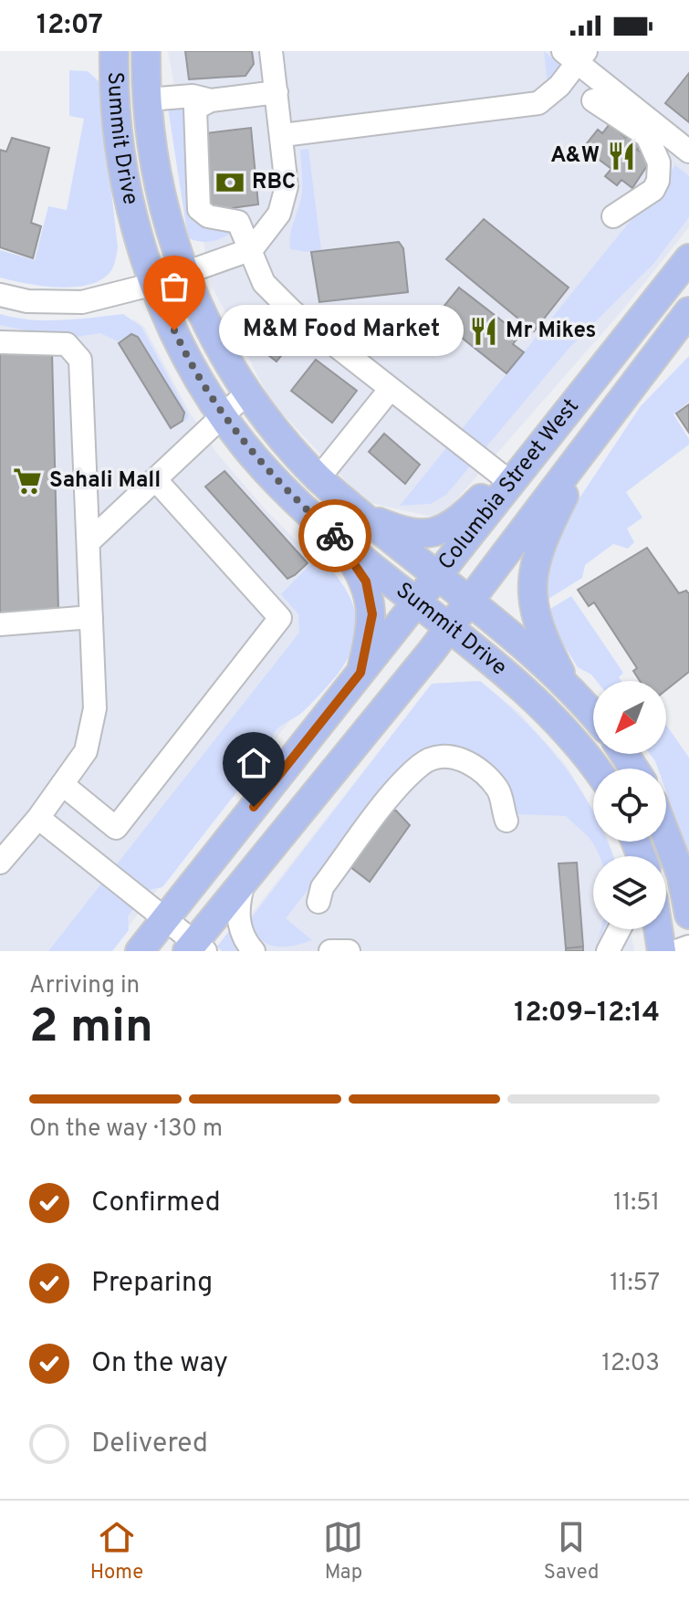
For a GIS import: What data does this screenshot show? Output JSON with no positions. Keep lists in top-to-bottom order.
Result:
{
  "streets": {
    "main road": ["Summit Drive", "Columbia Street West"]
  },
  "crossings": [
    ["Summit Drive", "Columbia Street West"]
  ],
  "places": {
    "restaurant": ["A&W", "Mr Mikes"],
    "bank": ["RBC"],
    "other": ["M&M Food Market"],
    "supermarket": ["Sahali Mall"]
  },
  "north": "bottom left",
  "page": {
    "status": "12:07",
    "bubble": "M&M Food Market",
    "heading": ["2 min", "Arriving in", "12:09–12:14"],
    "bar": "On the way · 130 m",
    "list": [
      ["Confirmed", "11:51"],
      ["Preparing", "11:57"],
      ["On the way", "12:03"],
      "Delivered"
    ],
    "tabs": ["Home", "Map", "Saved"]
  }
}
